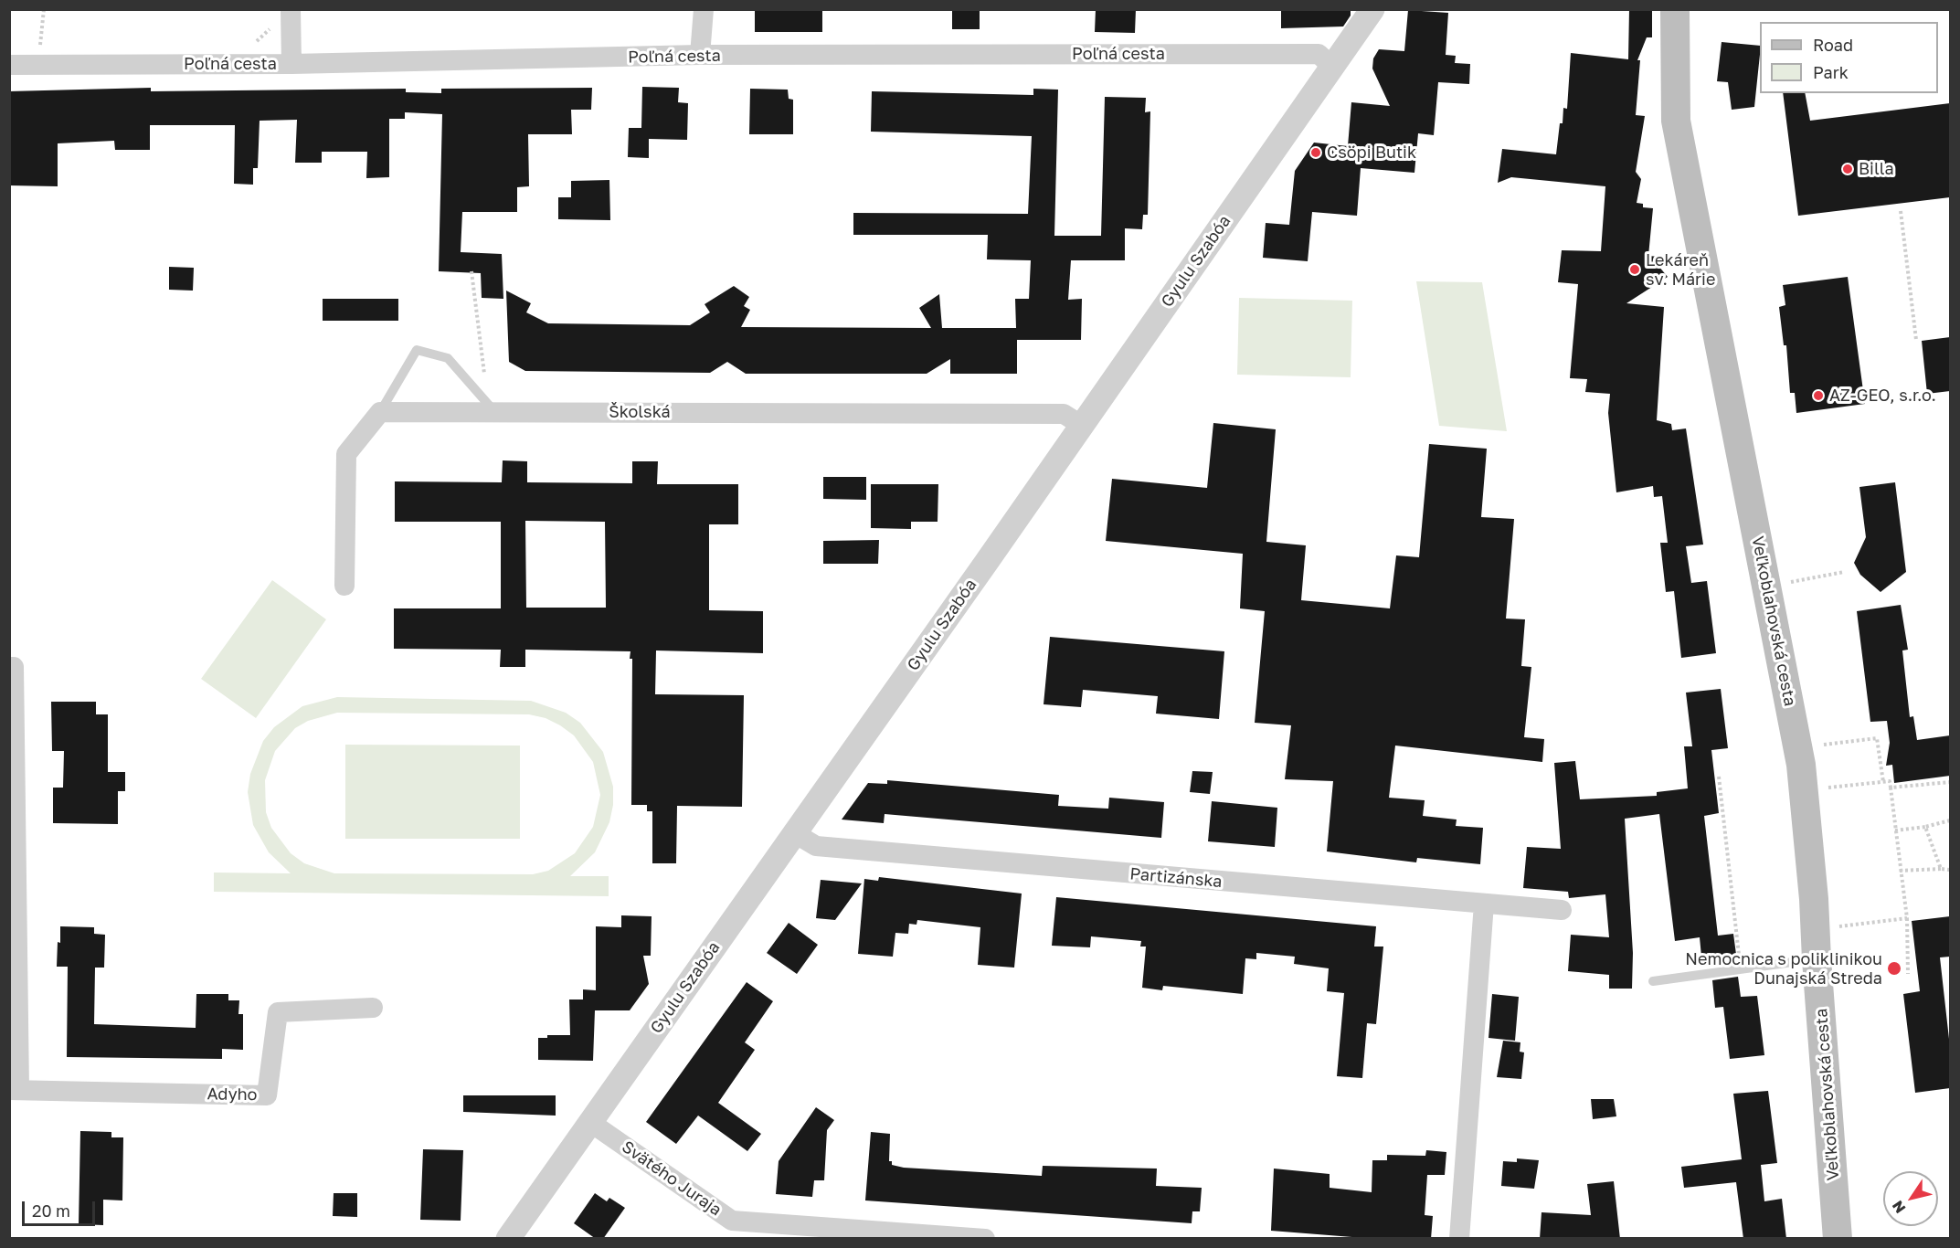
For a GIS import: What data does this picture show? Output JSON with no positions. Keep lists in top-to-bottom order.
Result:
{
  "streets": {
    "main road": ["Veľkoblahovská cesta"],
    "street": [
      "Poľná cesta",
      "Gyulu Szabóa",
      "Školská",
      "Partizánska",
      "Adyho",
      "Svätého Juraja"
    ]
  },
  "crossings": [
    ["Poľná cesta", "Gyulu Szabóa"],
    ["Gyulu Szabóa", "Školská"],
    ["Gyulu Szabóa", "Partizánska"],
    ["Gyulu Szabóa", "Svätého Juraja"]
  ],
  "places": [
    "Csöpi Butik",
    "Billa",
    "Lekáreň sv. Márie",
    "AZ-GEO, s.r.o.",
    "Nemocnica s poliklinikou Dunajská Streda"
  ],
  "legend": ["Road", "Park"],
  "scale_bar": "20 m",
  "north": "bottom left"
}
